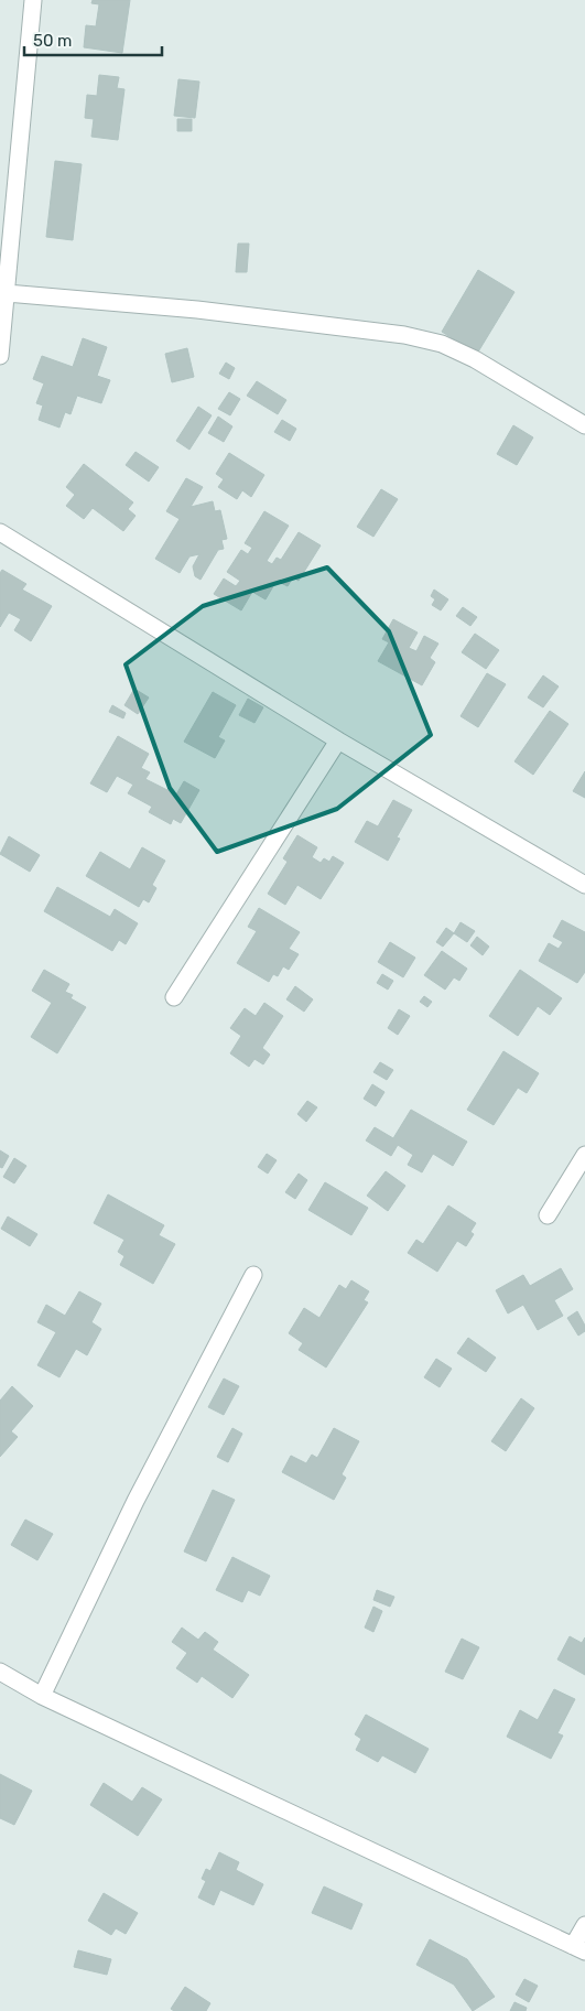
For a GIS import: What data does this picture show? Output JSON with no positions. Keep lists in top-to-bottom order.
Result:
{
  "scale_bar": "50 m"
}
